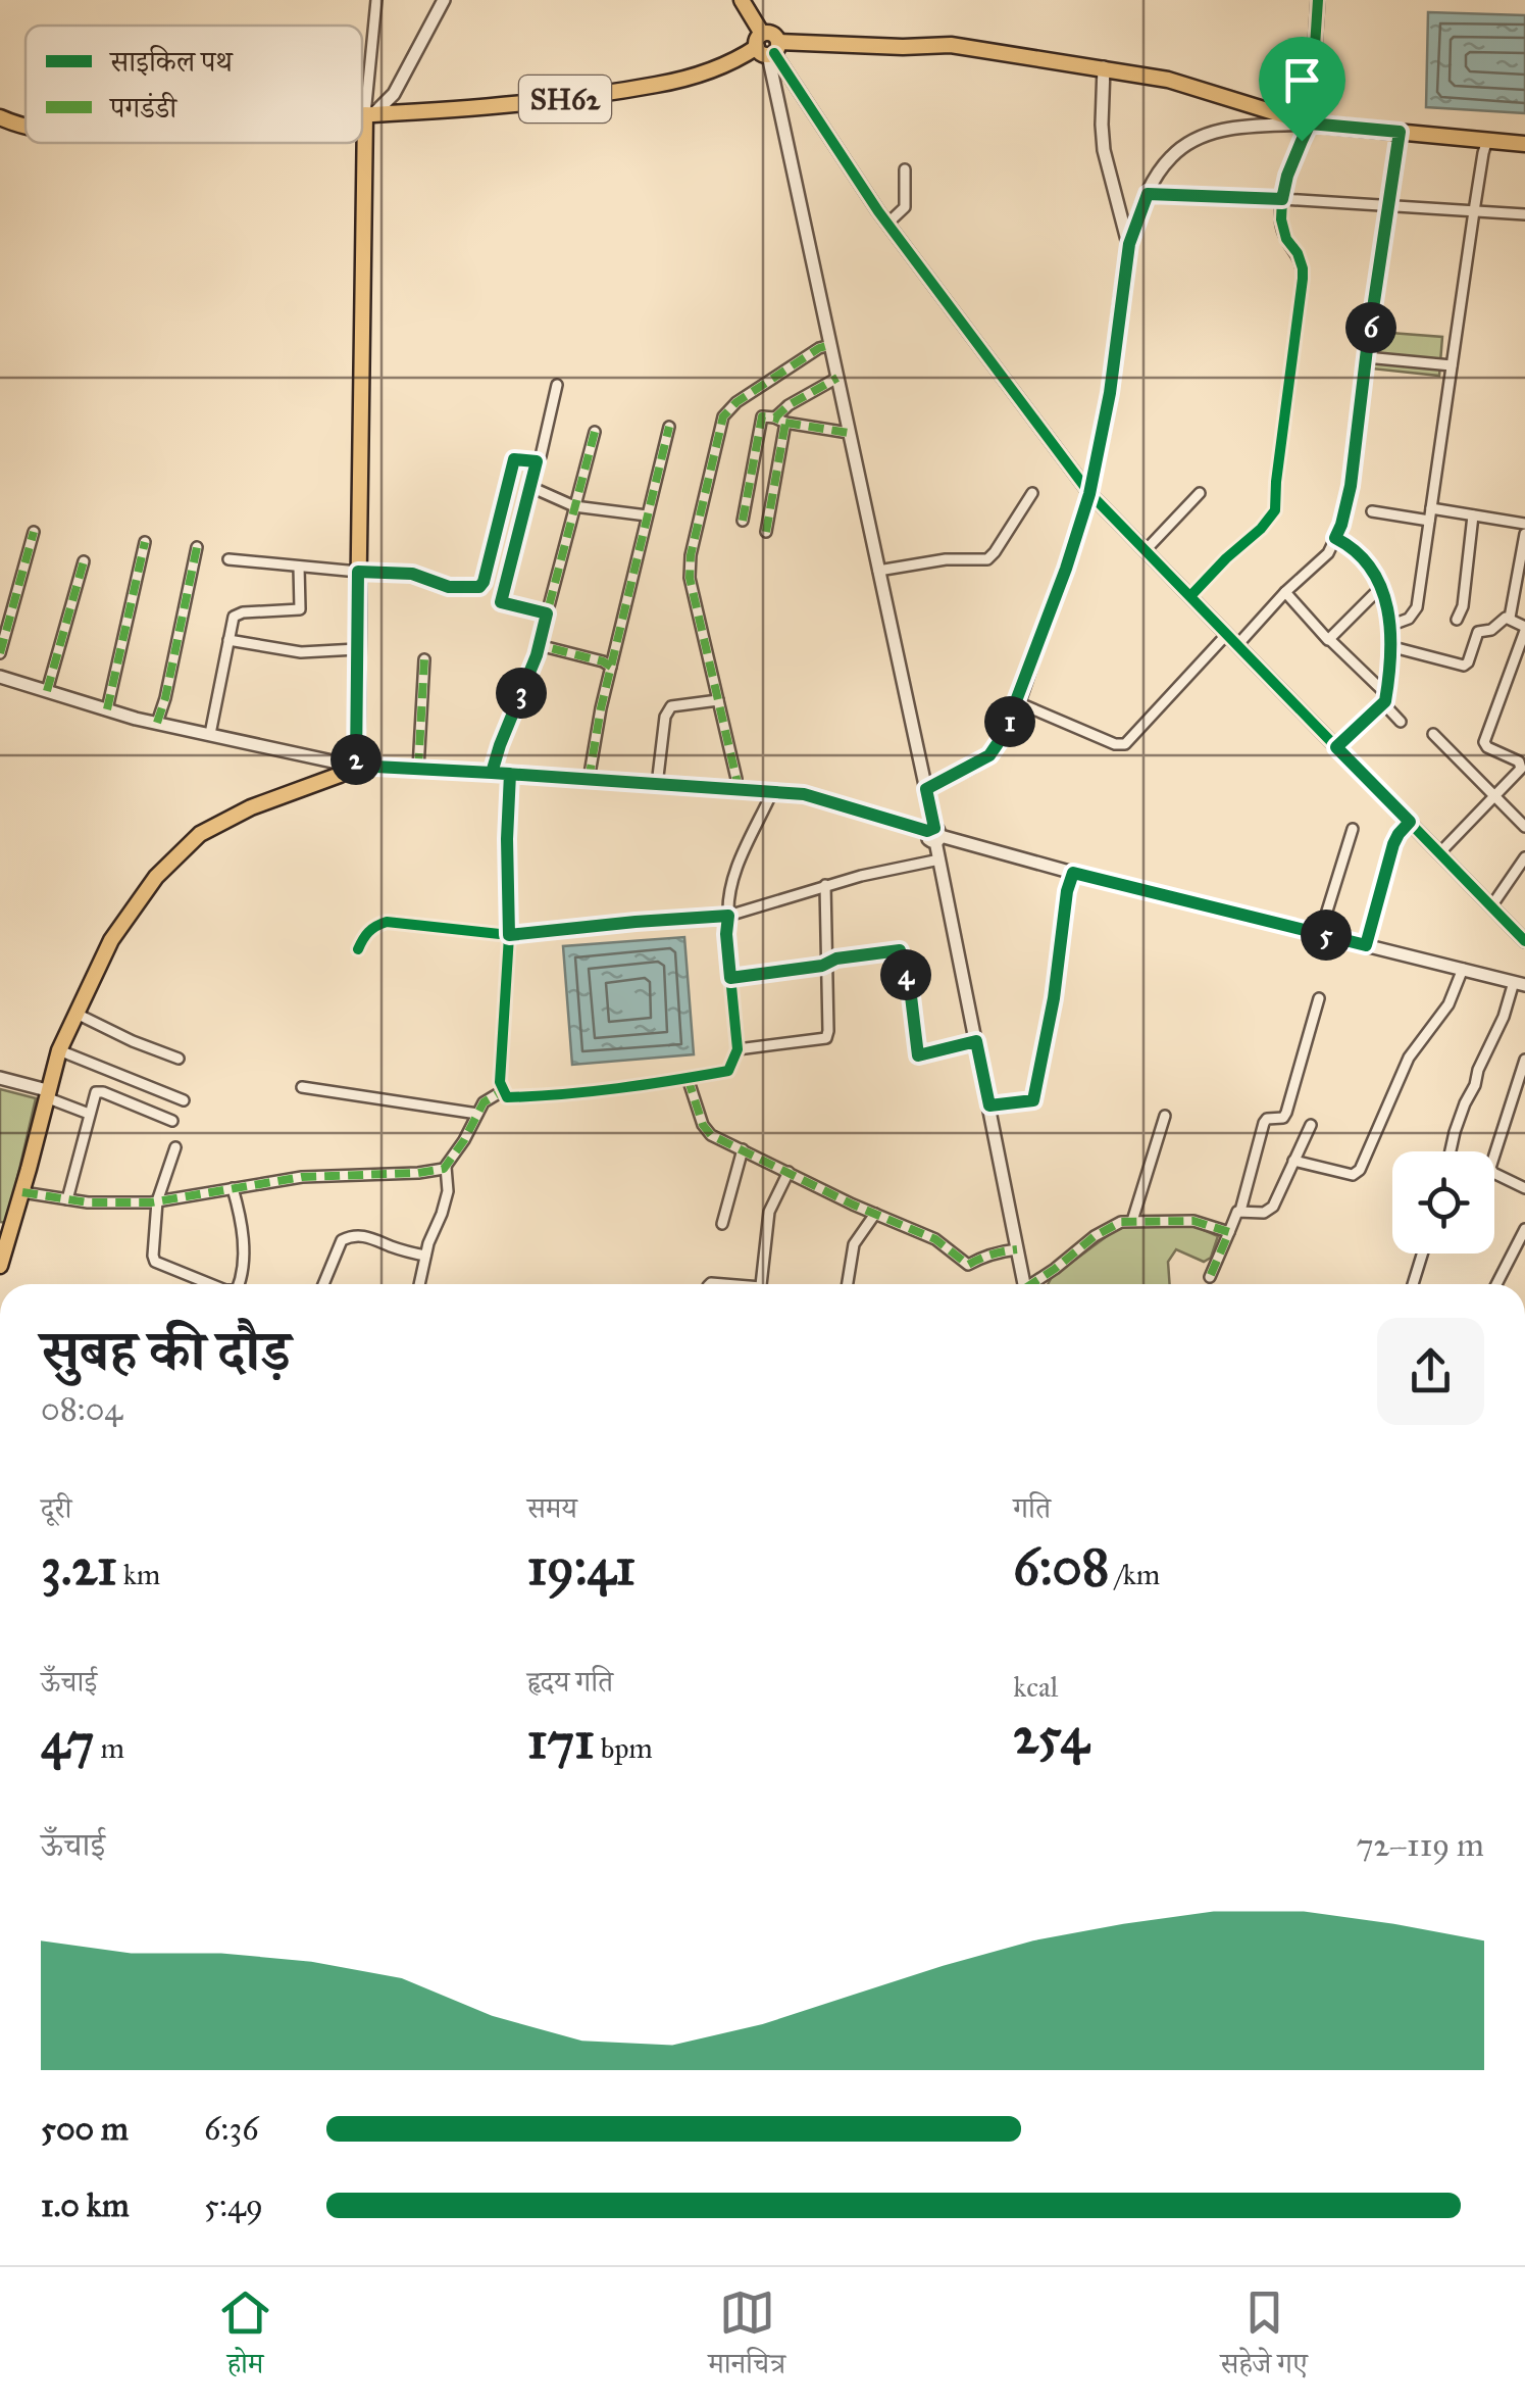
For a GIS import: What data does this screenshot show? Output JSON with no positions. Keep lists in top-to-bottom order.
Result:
{
  "streets": {
    "main road": ["SH62"]
  },
  "legend": ["साइकिल पथ", "पगडंडी"],
  "page": {
    "pins": [
      "6",
      "3",
      "1",
      "2",
      "5",
      "4"
    ],
    "heading": ["सुबह की दौड़", "08:04"],
    "stats": [
      ["दूरी", "3.21 km"],
      ["समय", "19:41"],
      ["गति", "6:08 /km"],
      ["ऊँचाई", "47 m"],
      ["हृदय गति", "171 bpm"],
      ["kcal", "254"]
    ],
    "chart": ["ऊँचाई", "72–119 m"],
    "list": [
      {
        "name": "500 m",
        "note": "6:36"
      },
      {
        "name": "1.0 km",
        "note": "5:49"
      }
    ],
    "tabs": ["होम", "मानचित्र", "सहेजे गए"]
  }
}
